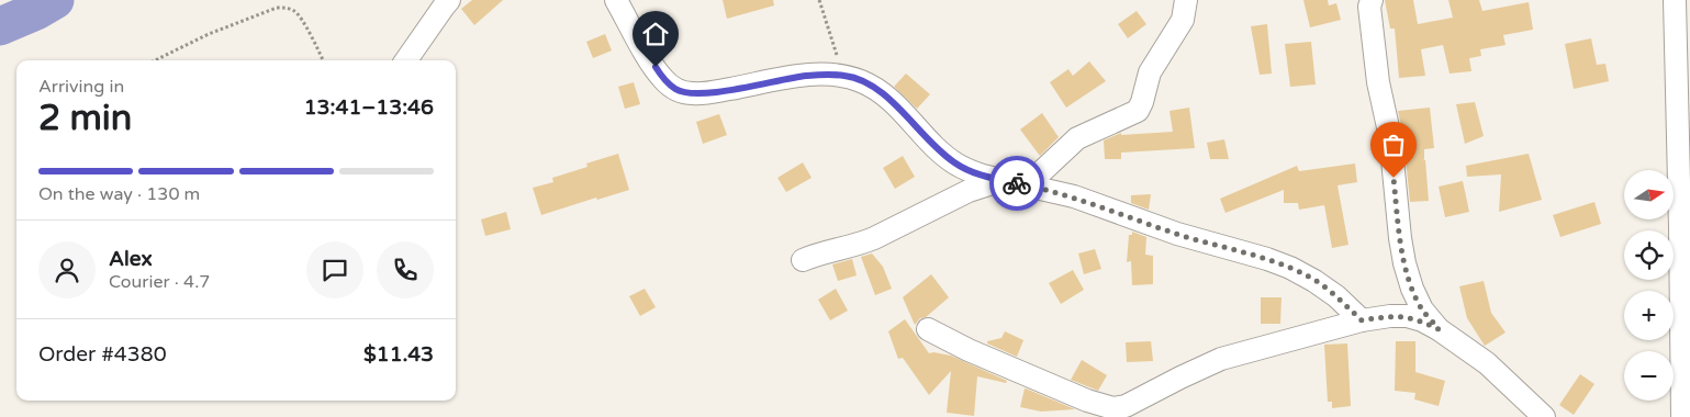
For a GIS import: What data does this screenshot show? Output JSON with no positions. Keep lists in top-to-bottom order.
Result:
{
  "north": "right",
  "page": {
    "heading": ["2 min", "Arriving in", "13:41–13:46"],
    "panel": [
      "Alex",
      "Courier · 4.7",
      "Order #4380",
      "$11.43"
    ],
    "bar": "On the way · 130 m",
    "map_buttons": ["+", "−"]
  }
}
